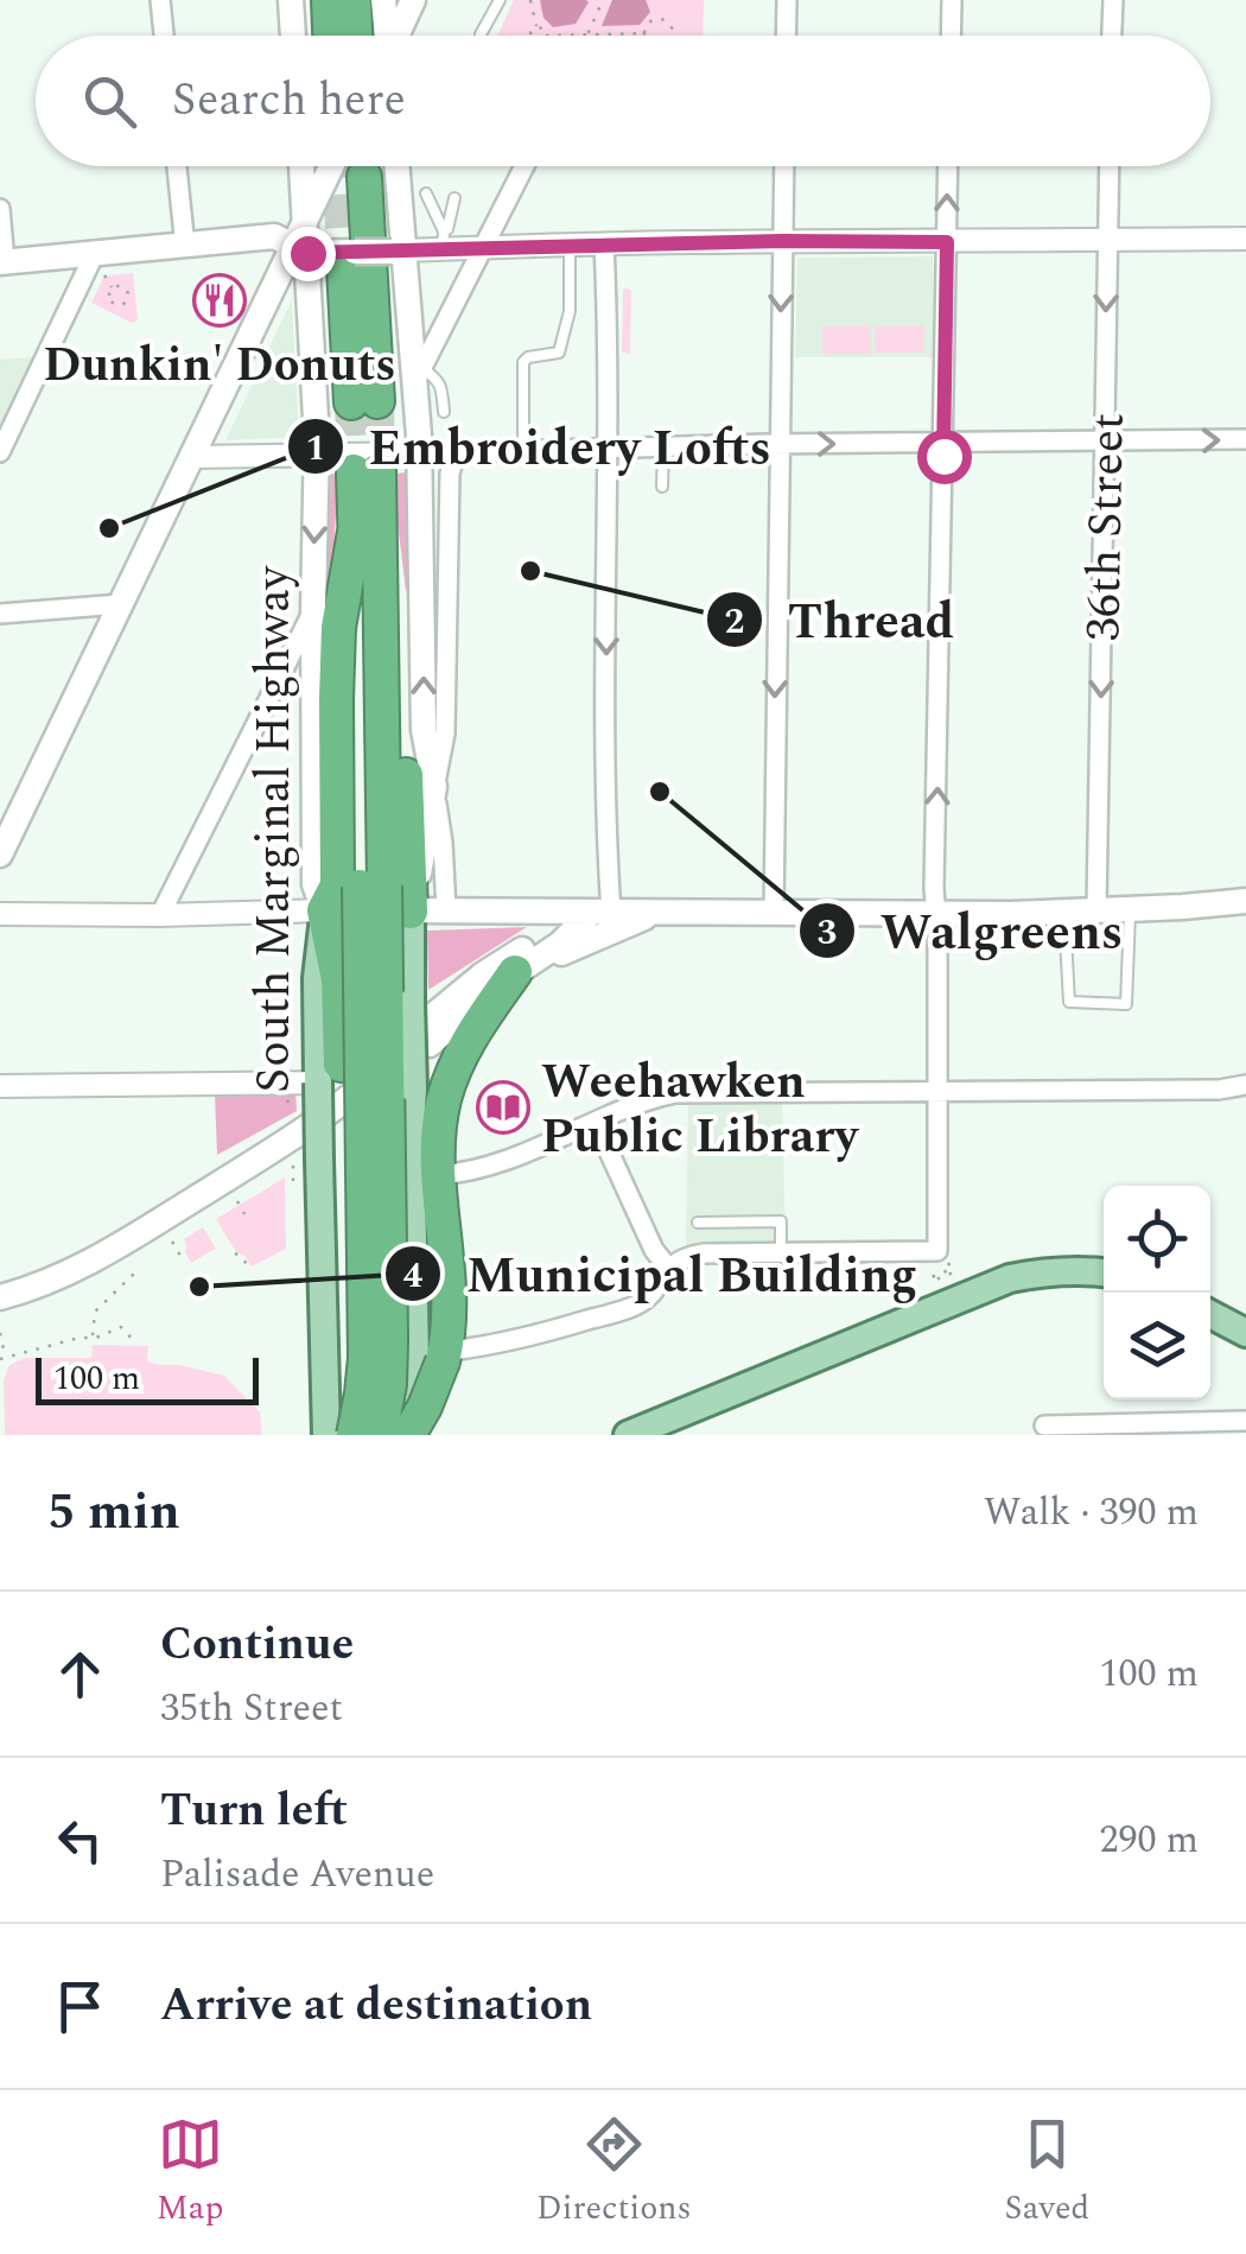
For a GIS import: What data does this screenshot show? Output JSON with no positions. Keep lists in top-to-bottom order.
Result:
{
  "streets": {
    "main road": ["South Marginal Highway"],
    "street": ["36th Street"]
  },
  "one_way": ["36th Street"],
  "places": {
    "restaurant": ["Dunkin' Donuts"],
    "other": [
      "Embroidery Lofts",
      "Thread",
      "Walgreens",
      "Municipal Building"
    ],
    "library": ["Weehawken Public Library"]
  },
  "scale_bar": "100 m",
  "page": {
    "search": "Search here",
    "scale": "100 m",
    "heading": ["5 min", "Walk · 390 m"],
    "list": [
      ["Continue", "35th Street", "100 m"],
      ["Turn left", "Palisade Avenue", "290 m"],
      "Arrive at destination"
    ],
    "nav": ["Map", "Directions", "Saved"]
  }
}
